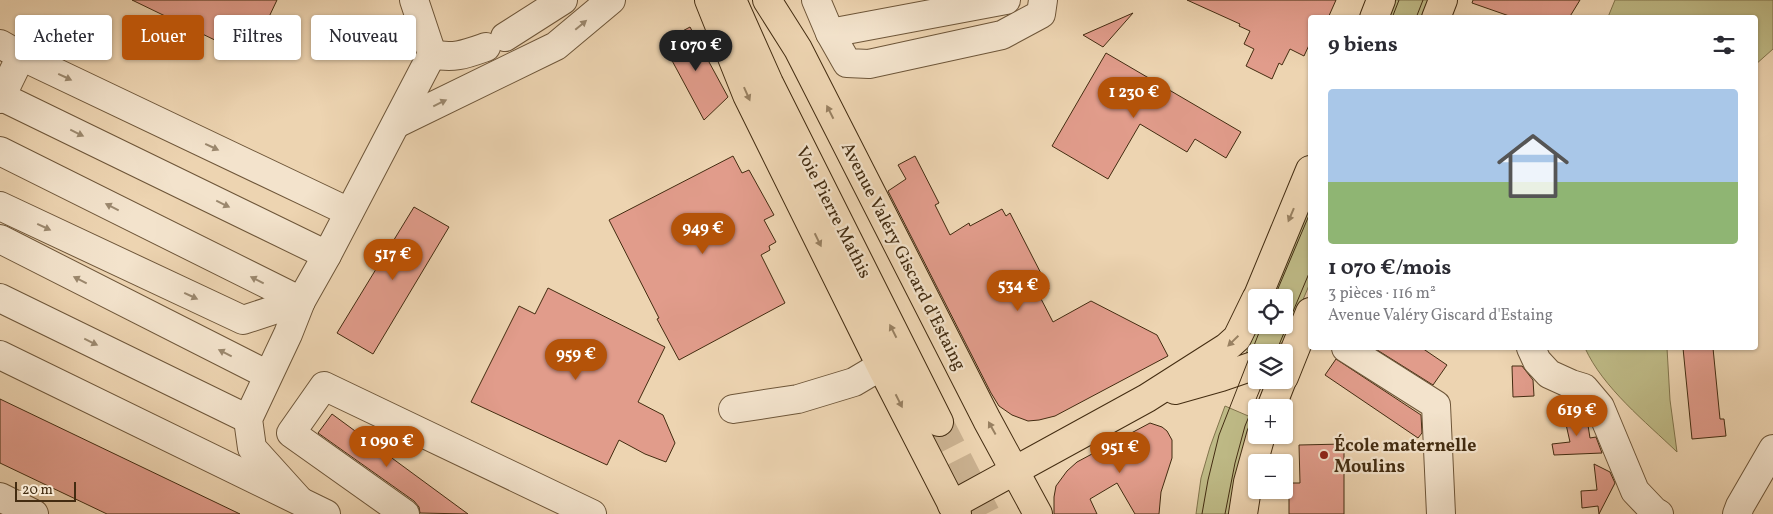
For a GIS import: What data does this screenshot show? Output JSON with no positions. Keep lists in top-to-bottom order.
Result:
{
  "streets": {
    "main road": ["Voie Pierre Mathis", "Avenue Valéry Giscard d'Estaing"]
  },
  "places": ["École maternelle Moulins"],
  "scale_bar": "20 m",
  "page": {
    "chip": [
      "Acheter",
      "Louer",
      "Filtres",
      "Nouveau"
    ],
    "heading": "9 biens",
    "price": [
      "1 070 €",
      "1 230 €",
      "949 €",
      "517 €",
      "534 €",
      "959 €",
      "619 €",
      "1 090 €",
      "951 €"
    ],
    "list": [
      {
        "name": "1 070 €/mois",
        "note": "3 pièces · 116 m² · Avenue Valéry Giscard d'Estaing"
      }
    ],
    "map_buttons": ["+", "−"],
    "scale": "20 m"
  }
}
